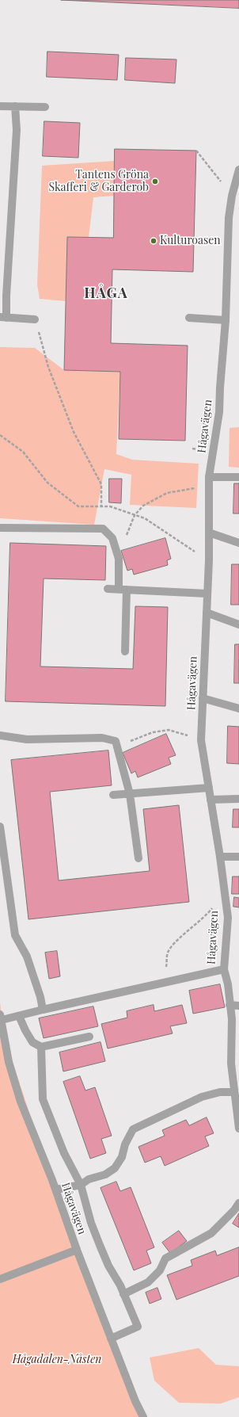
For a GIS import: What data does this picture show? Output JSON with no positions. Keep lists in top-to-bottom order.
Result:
{
  "streets": {
    "street": ["Hågavägen"]
  },
  "districts": ["HÅGA"],
  "parks": ["Hågadalen-Nåsten"],
  "places": ["Tantens Gröna Skafferi & Garderob", "Kulturoasen"]
}
